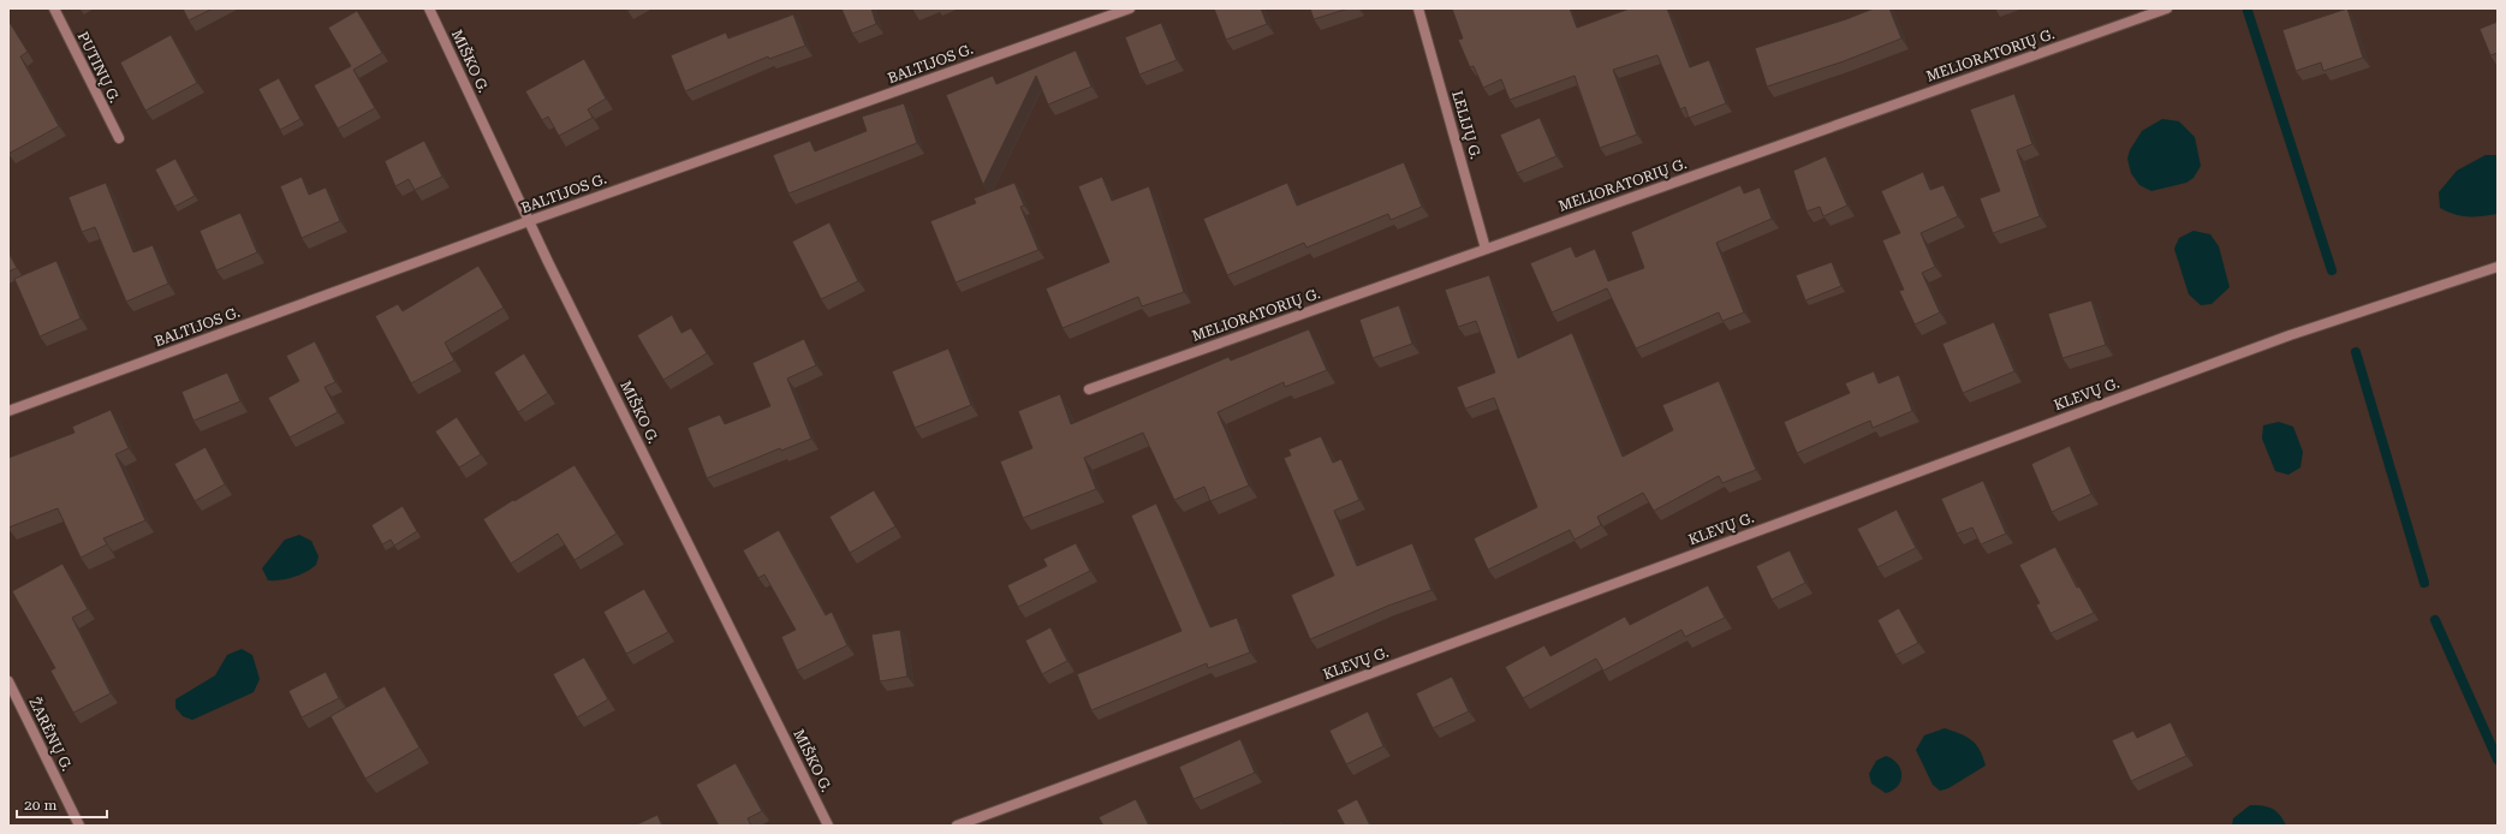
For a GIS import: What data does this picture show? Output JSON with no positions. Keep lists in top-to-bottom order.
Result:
{
  "streets": {
    "street": [
      "MELIORATORIŲ G.",
      "MIŠKO G.",
      "BALTIJOS G.",
      "PUTINŲ G.",
      "LELIJŲ G.",
      "KLEVŲ G.",
      "ŽARĖNŲ G."
    ]
  },
  "crossings": [
    ["MELIORATORIŲ G.", "LELIJŲ G."],
    ["MIŠKO G.", "BALTIJOS G."]
  ],
  "scale_bar": "20 m"
}
